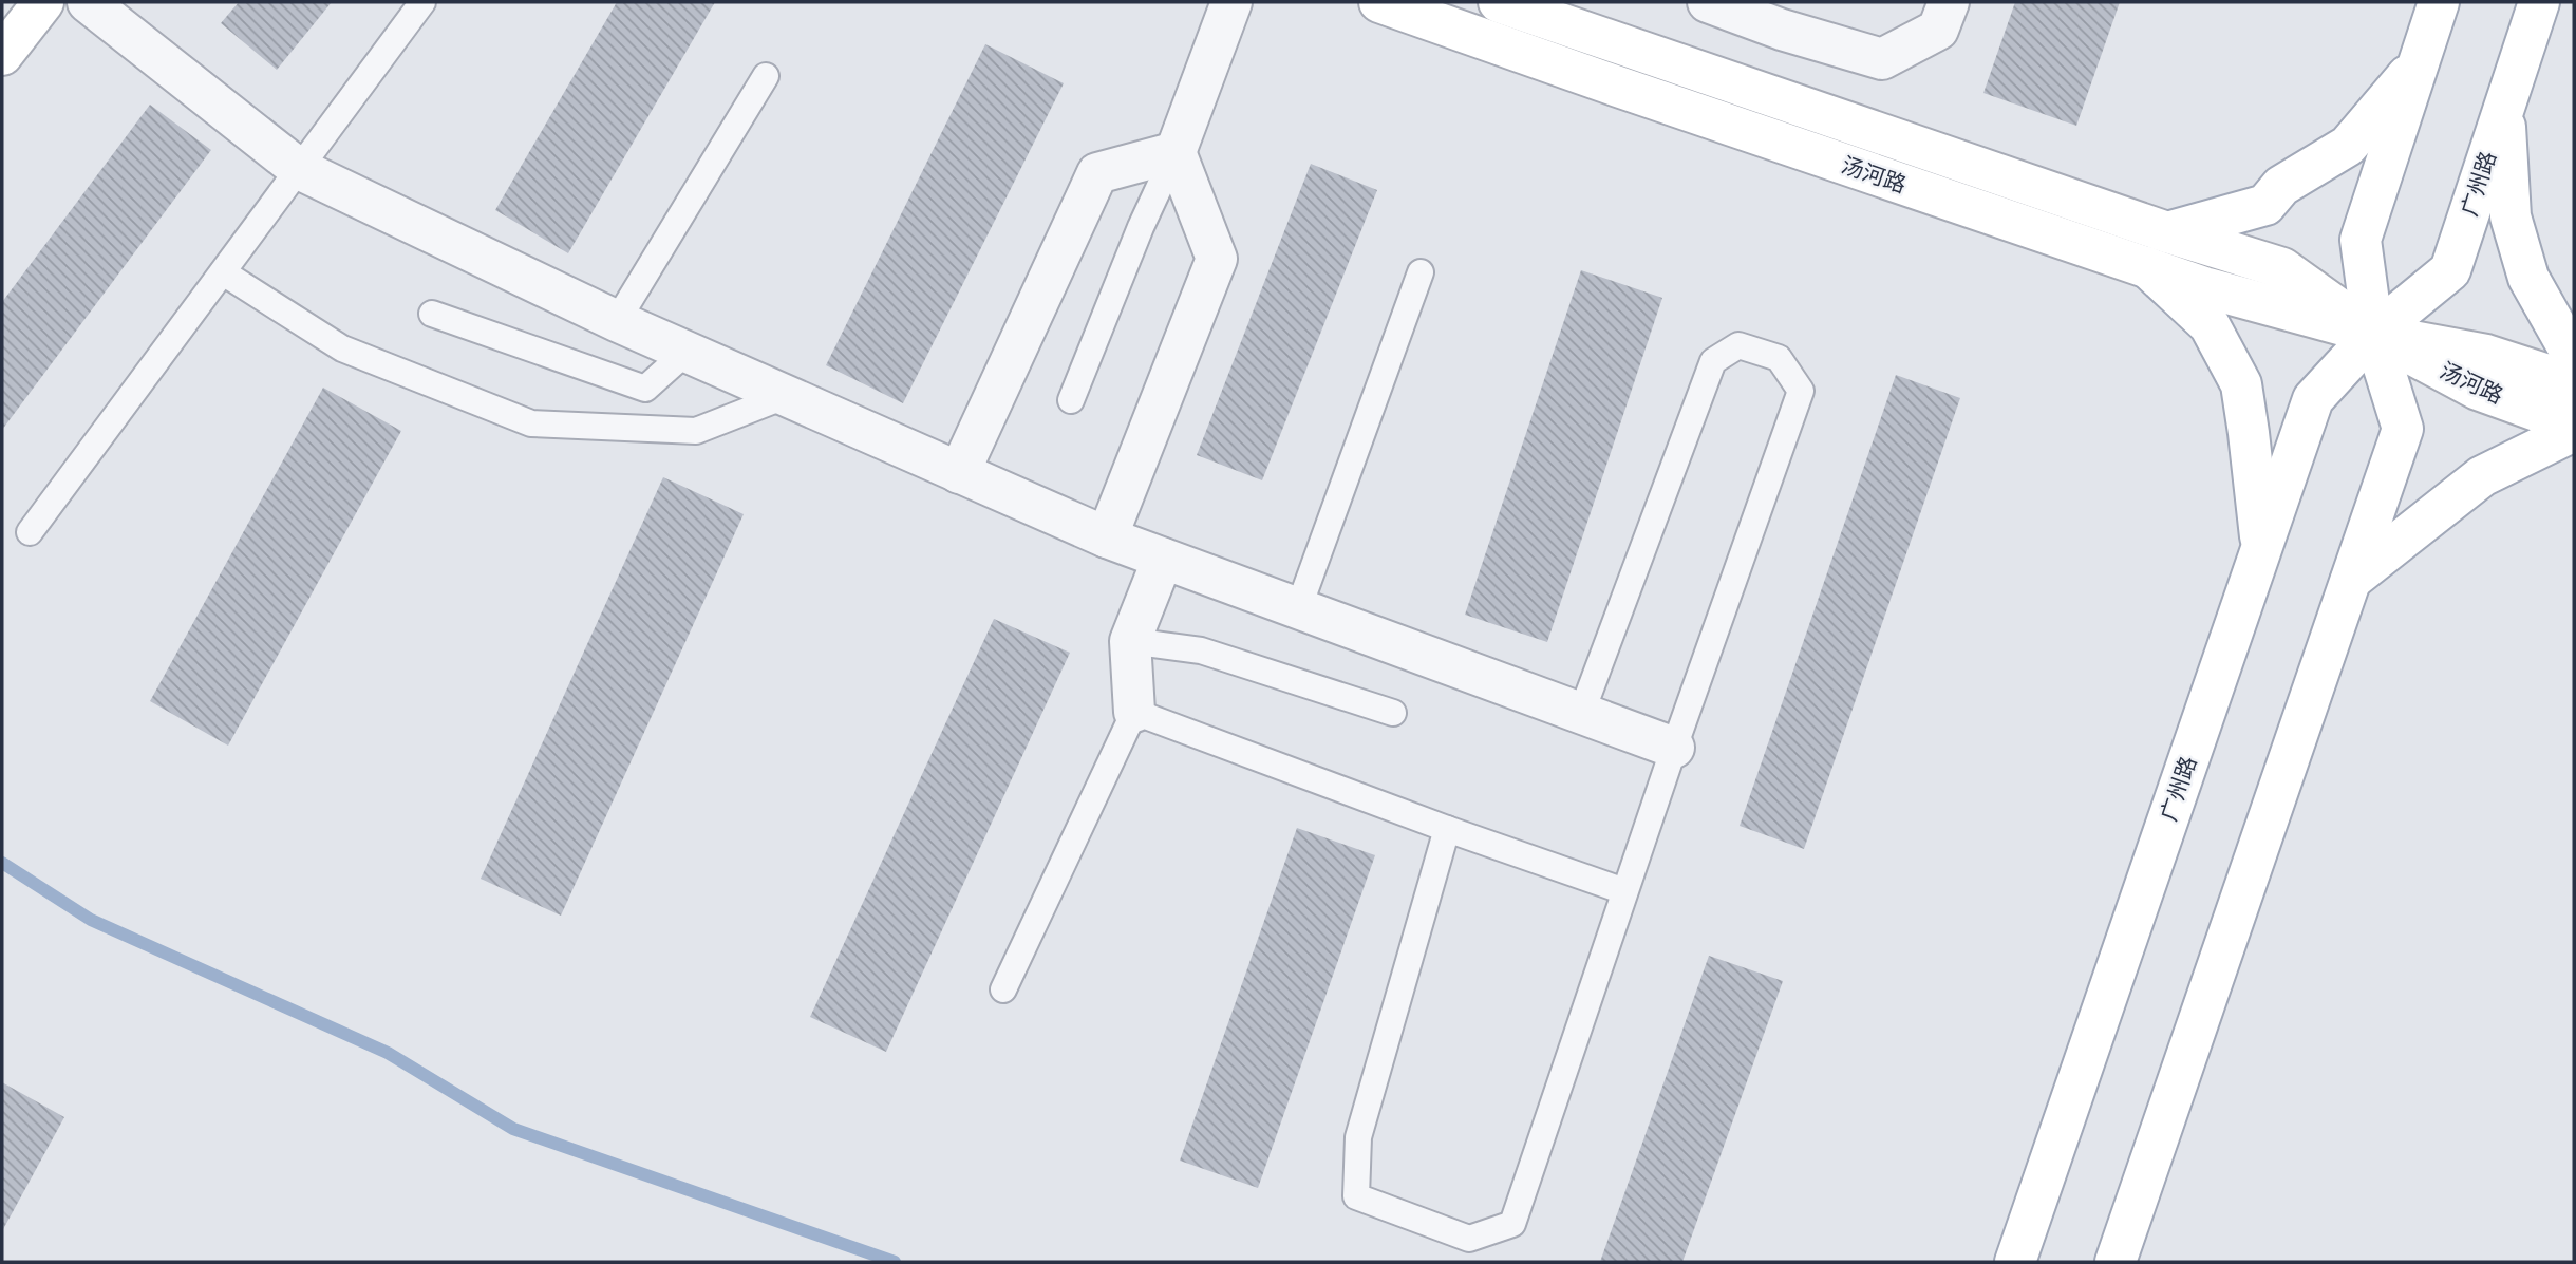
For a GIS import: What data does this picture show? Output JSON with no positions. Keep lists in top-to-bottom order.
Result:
{
  "streets": {
    "main road": ["汤河路", "广州路"]
  },
  "crossings": [
    ["汤河路", "广州路"]
  ]
}
